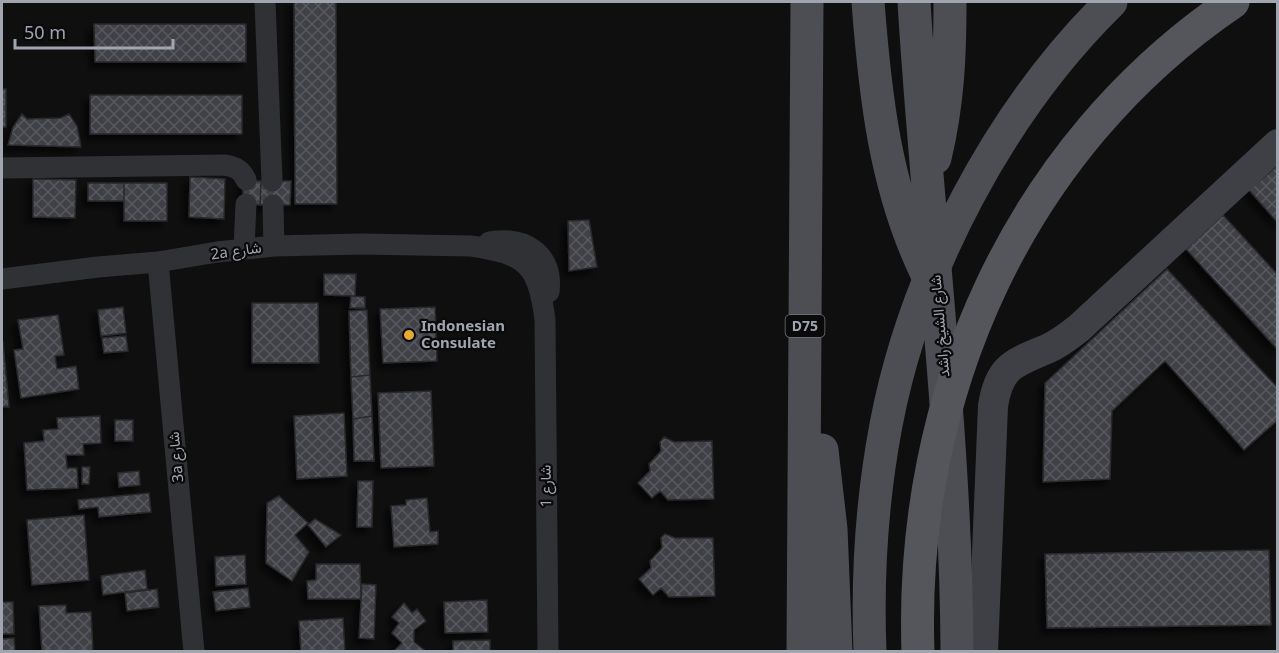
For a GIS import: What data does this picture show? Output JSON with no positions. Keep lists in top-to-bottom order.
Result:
{
  "streets": {
    "main road": ["D75", "شارع الشيخ راشد"],
    "street": ["2a شارع", "3a شارع", "شارع 1"]
  },
  "crossings": [
    ["2a شارع", "3a شارع"],
    ["2a شارع", "شارع 1"]
  ],
  "places": ["Indonesian Consulate"],
  "scale_bar": "50 m"
}
